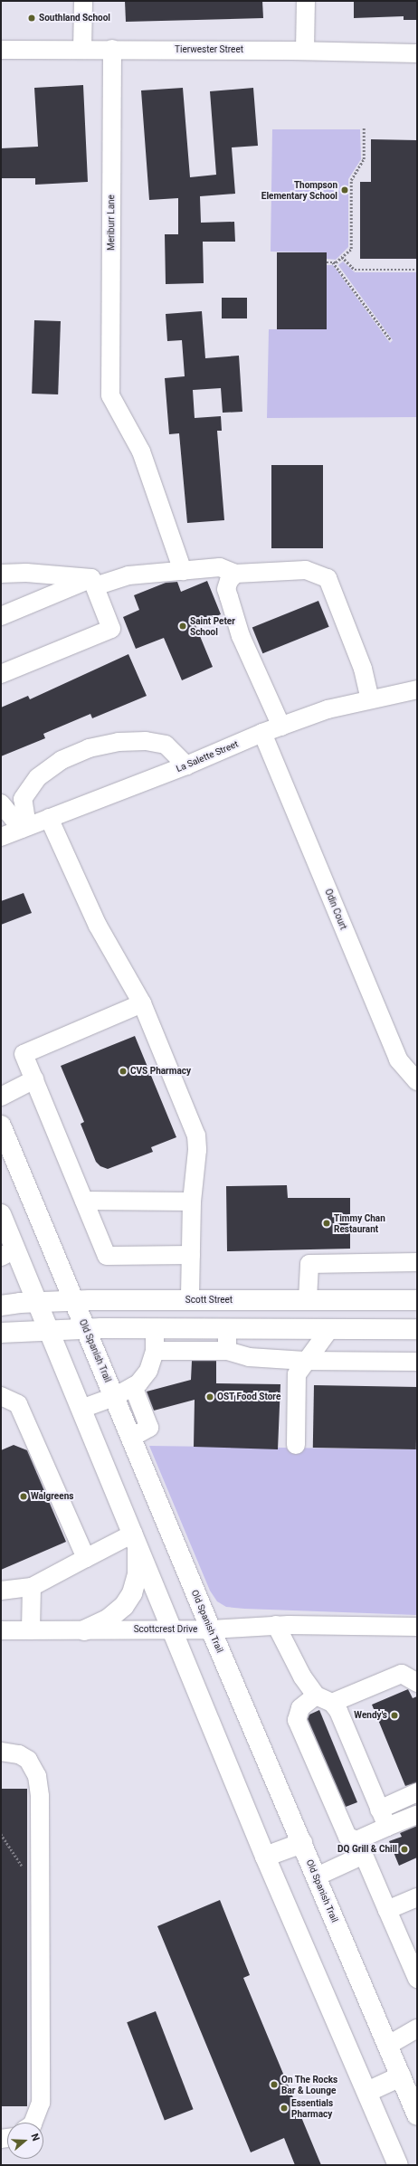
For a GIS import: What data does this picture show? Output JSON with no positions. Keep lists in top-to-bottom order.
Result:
{
  "streets": {
    "main road": ["Scott Street", "Old Spanish Trail"],
    "street": [
      "Tierwester Street",
      "Meriburr Lane",
      "La Salette Street",
      "Odin Court",
      "Scottcrest Drive"
    ]
  },
  "crossings": [
    ["Tierwester Street", "Meriburr Lane"],
    ["La Salette Street", "Odin Court"],
    ["Scott Street", "Old Spanish Trail"],
    ["Old Spanish Trail", "Scottcrest Drive"]
  ],
  "places": [
    "Southland School",
    "Thompson Elementary School",
    "Saint Peter School",
    "CVS Pharmacy",
    "Timmy Chan Restaurant",
    "OST Food Store",
    "Walgreens",
    "Wendy's",
    "DQ Grill & Chill",
    "On The Rocks Bar & Lounge",
    "Essentials Pharmacy"
  ],
  "north": "right"
}
